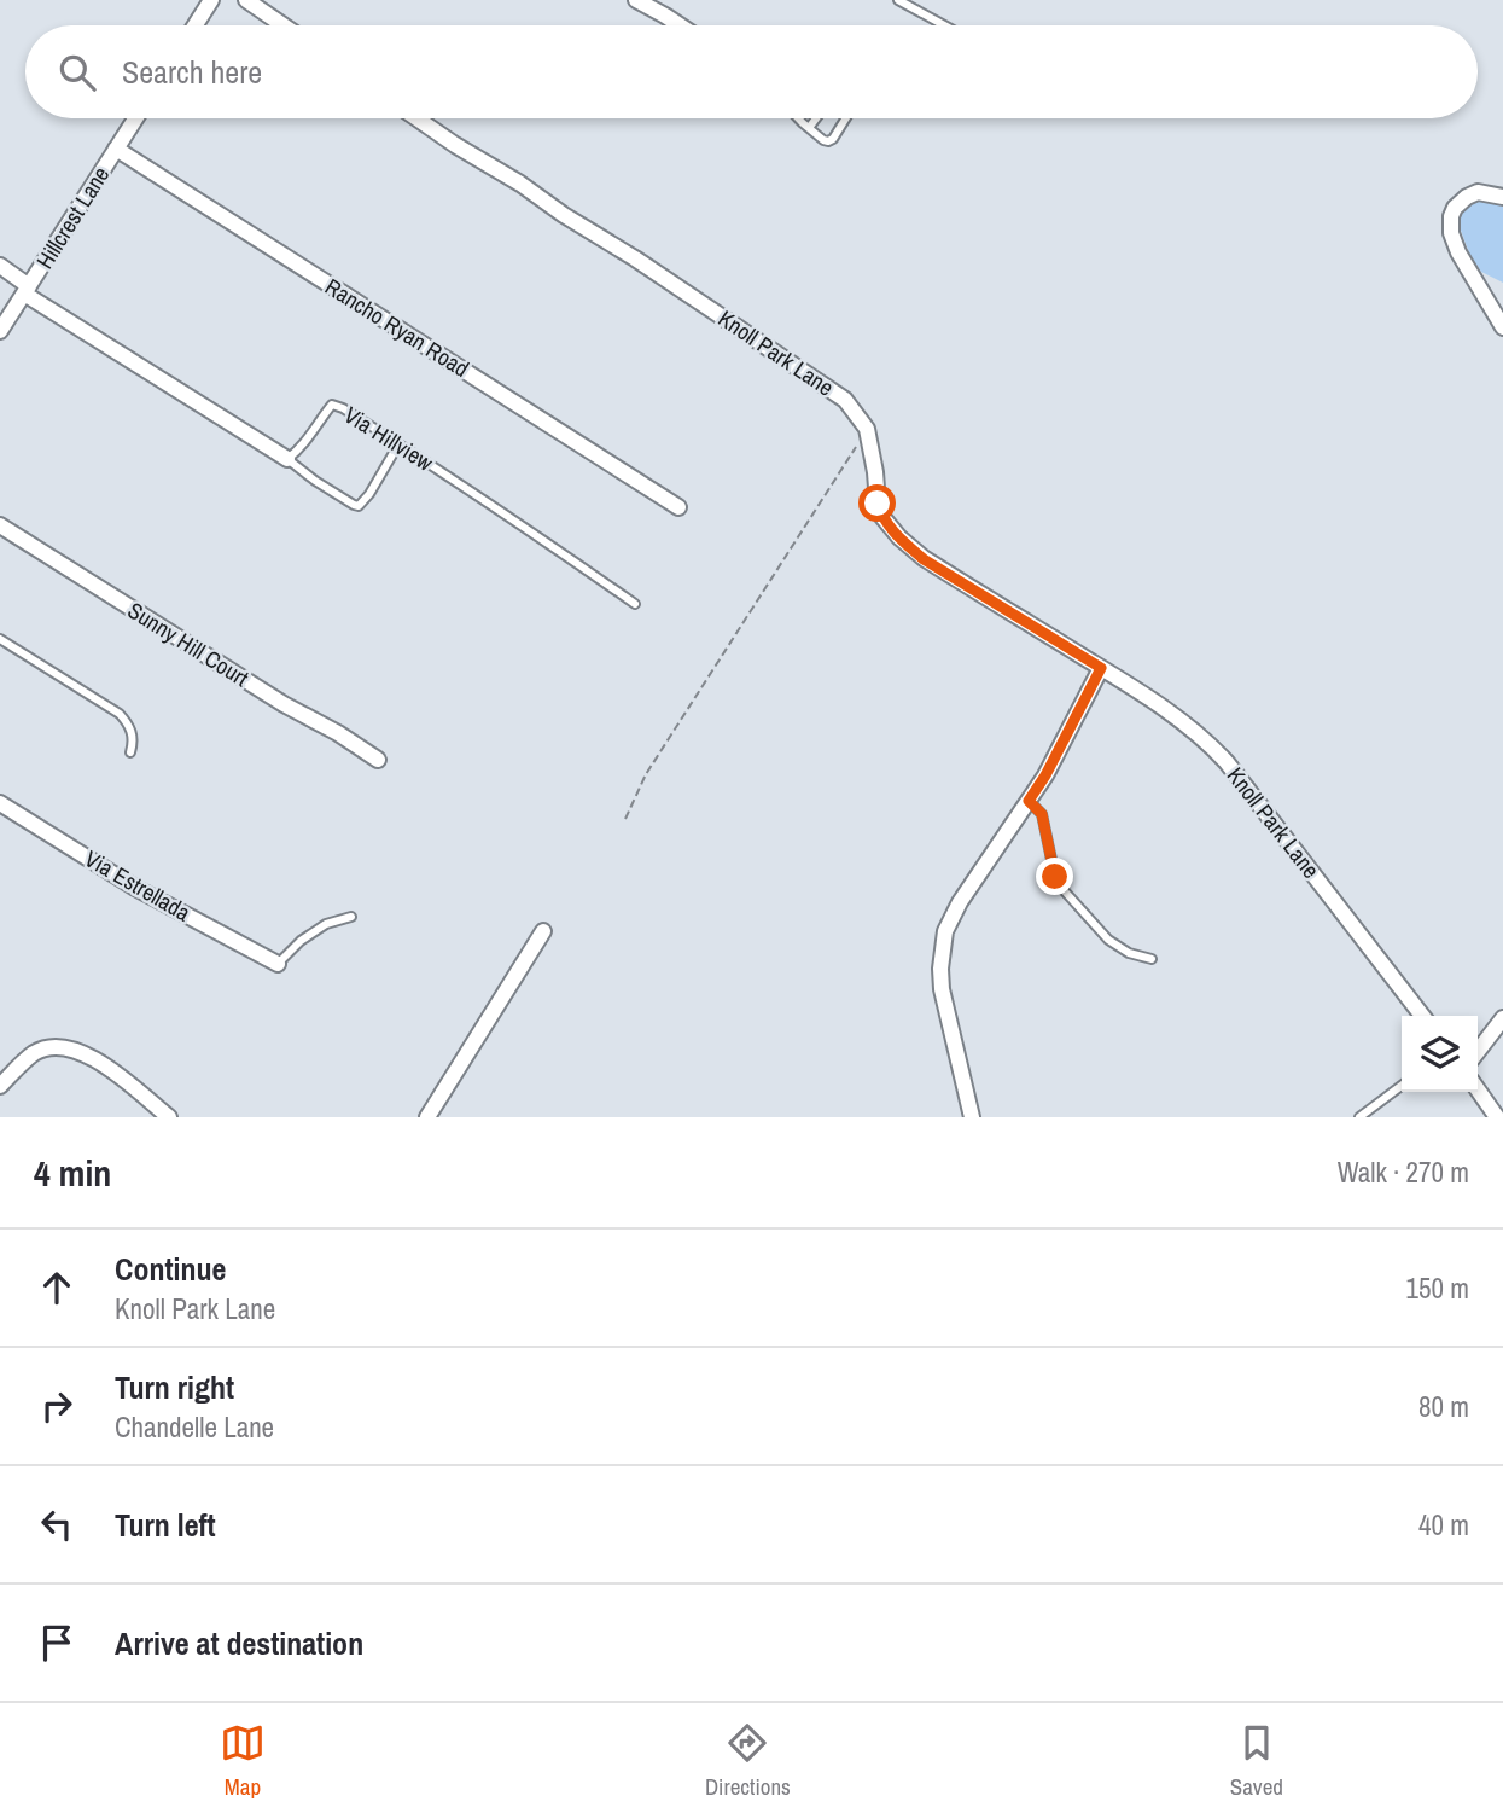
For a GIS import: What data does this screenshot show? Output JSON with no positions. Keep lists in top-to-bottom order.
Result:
{
  "streets": {
    "street": [
      "Hillcrest Lane",
      "Rancho Ryan Road",
      "Knoll Park Lane",
      "Sunny Hill Court",
      "Via Estrellada"
    ],
    "lane": ["Via Hillview"]
  },
  "crossings": [
    ["Hillcrest Lane", "Rancho Ryan Road"]
  ],
  "page": {
    "search": "Search here",
    "heading": ["4 min", "Walk · 270 m"],
    "list": [
      ["Continue", "Knoll Park Lane", "150 m"],
      ["Turn right", "Chandelle Lane", "80 m"],
      ["Turn left", "40 m"],
      "Arrive at destination"
    ],
    "nav": ["Map", "Directions", "Saved"]
  }
}
